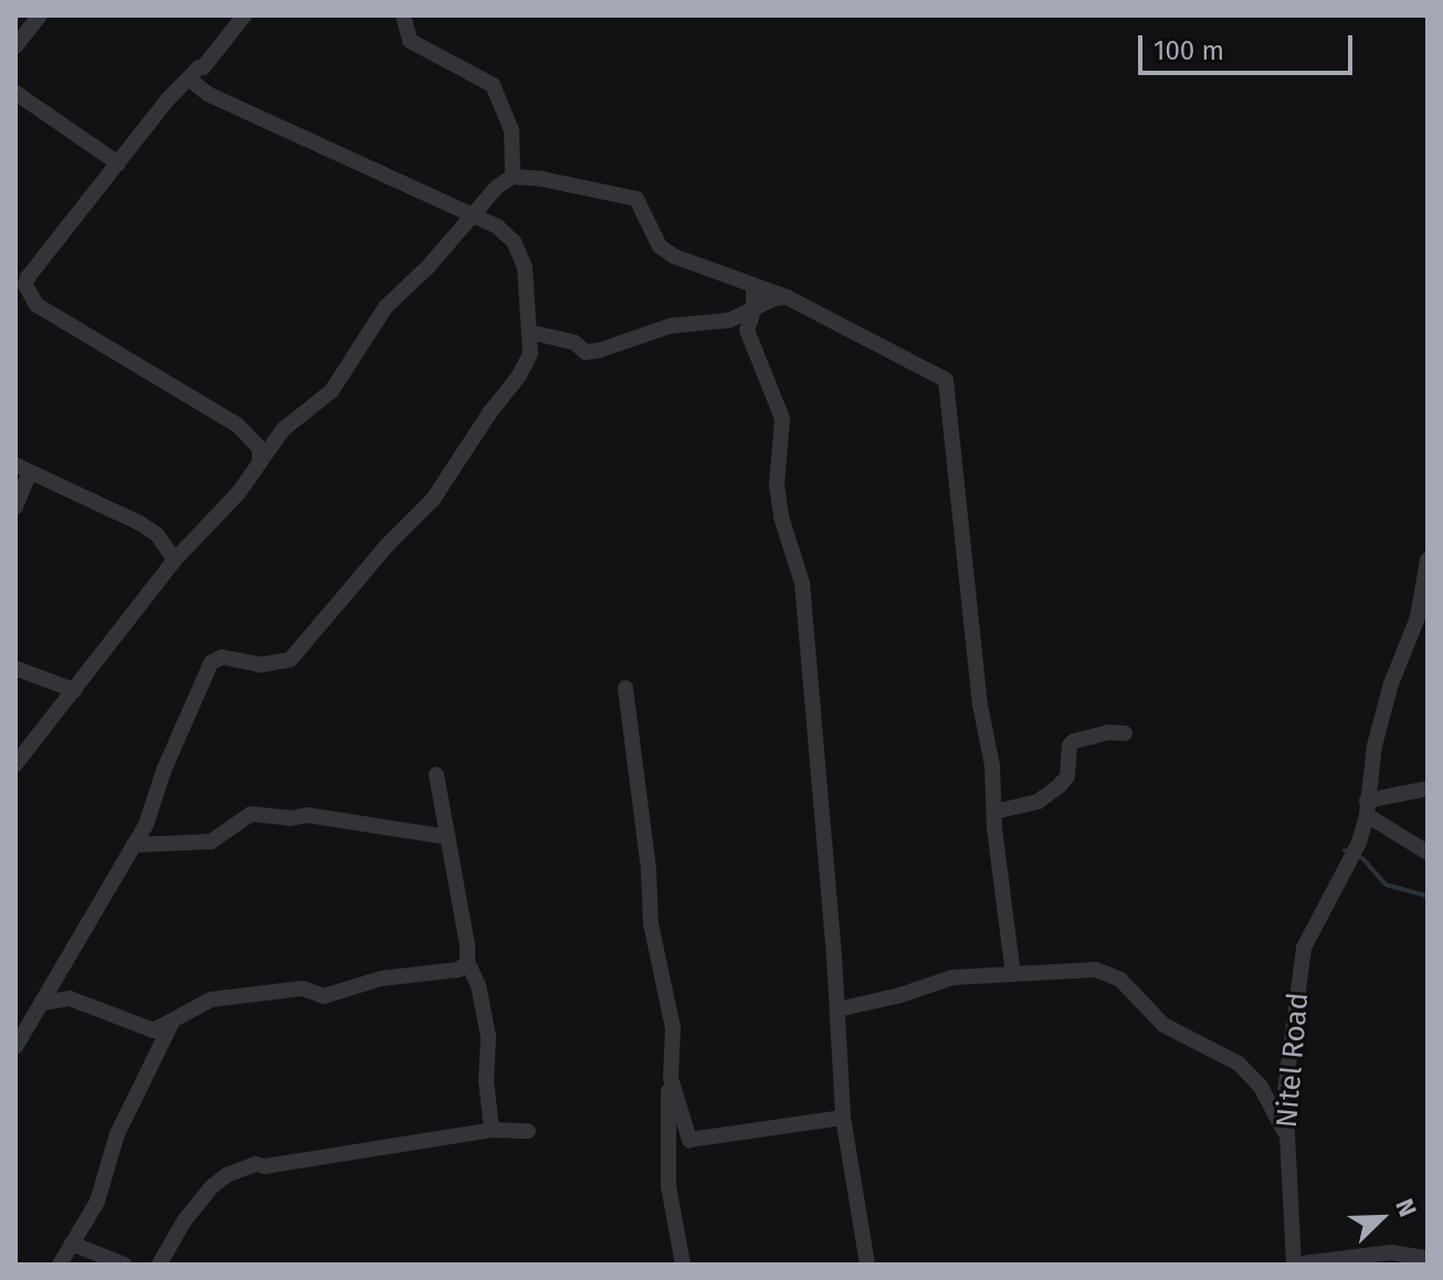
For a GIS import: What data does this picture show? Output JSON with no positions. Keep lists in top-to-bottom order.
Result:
{
  "streets": {
    "street": ["Nitel Road"]
  },
  "scale_bar": "100 m",
  "north": "top right"
}
